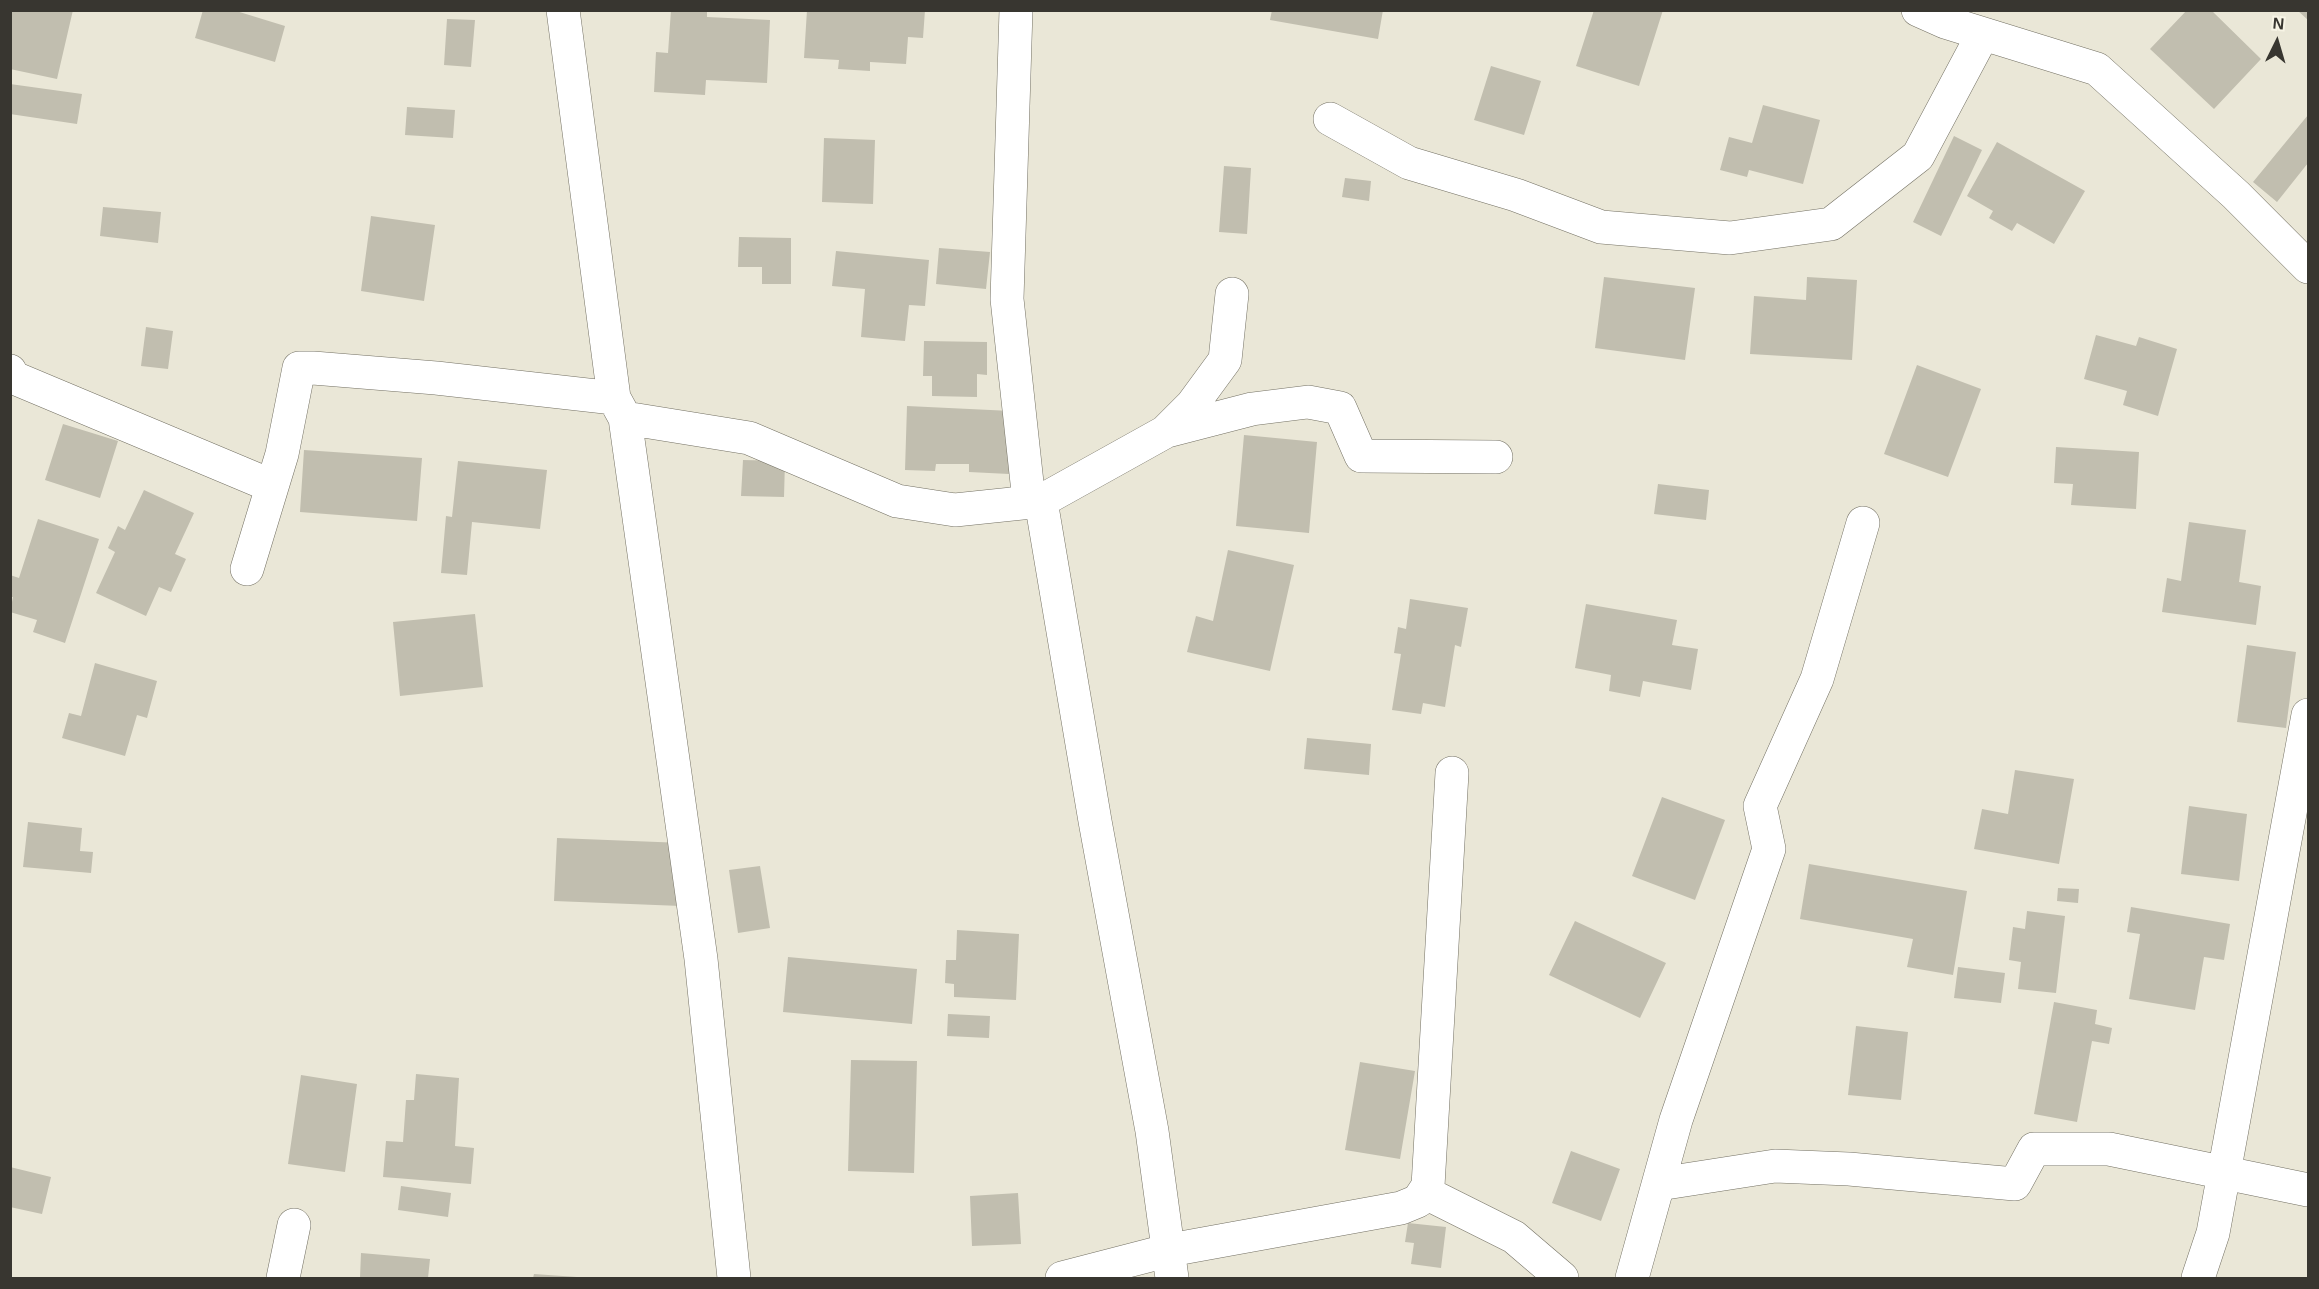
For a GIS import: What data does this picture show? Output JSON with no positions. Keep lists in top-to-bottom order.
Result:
{
  "north": "top"
}
